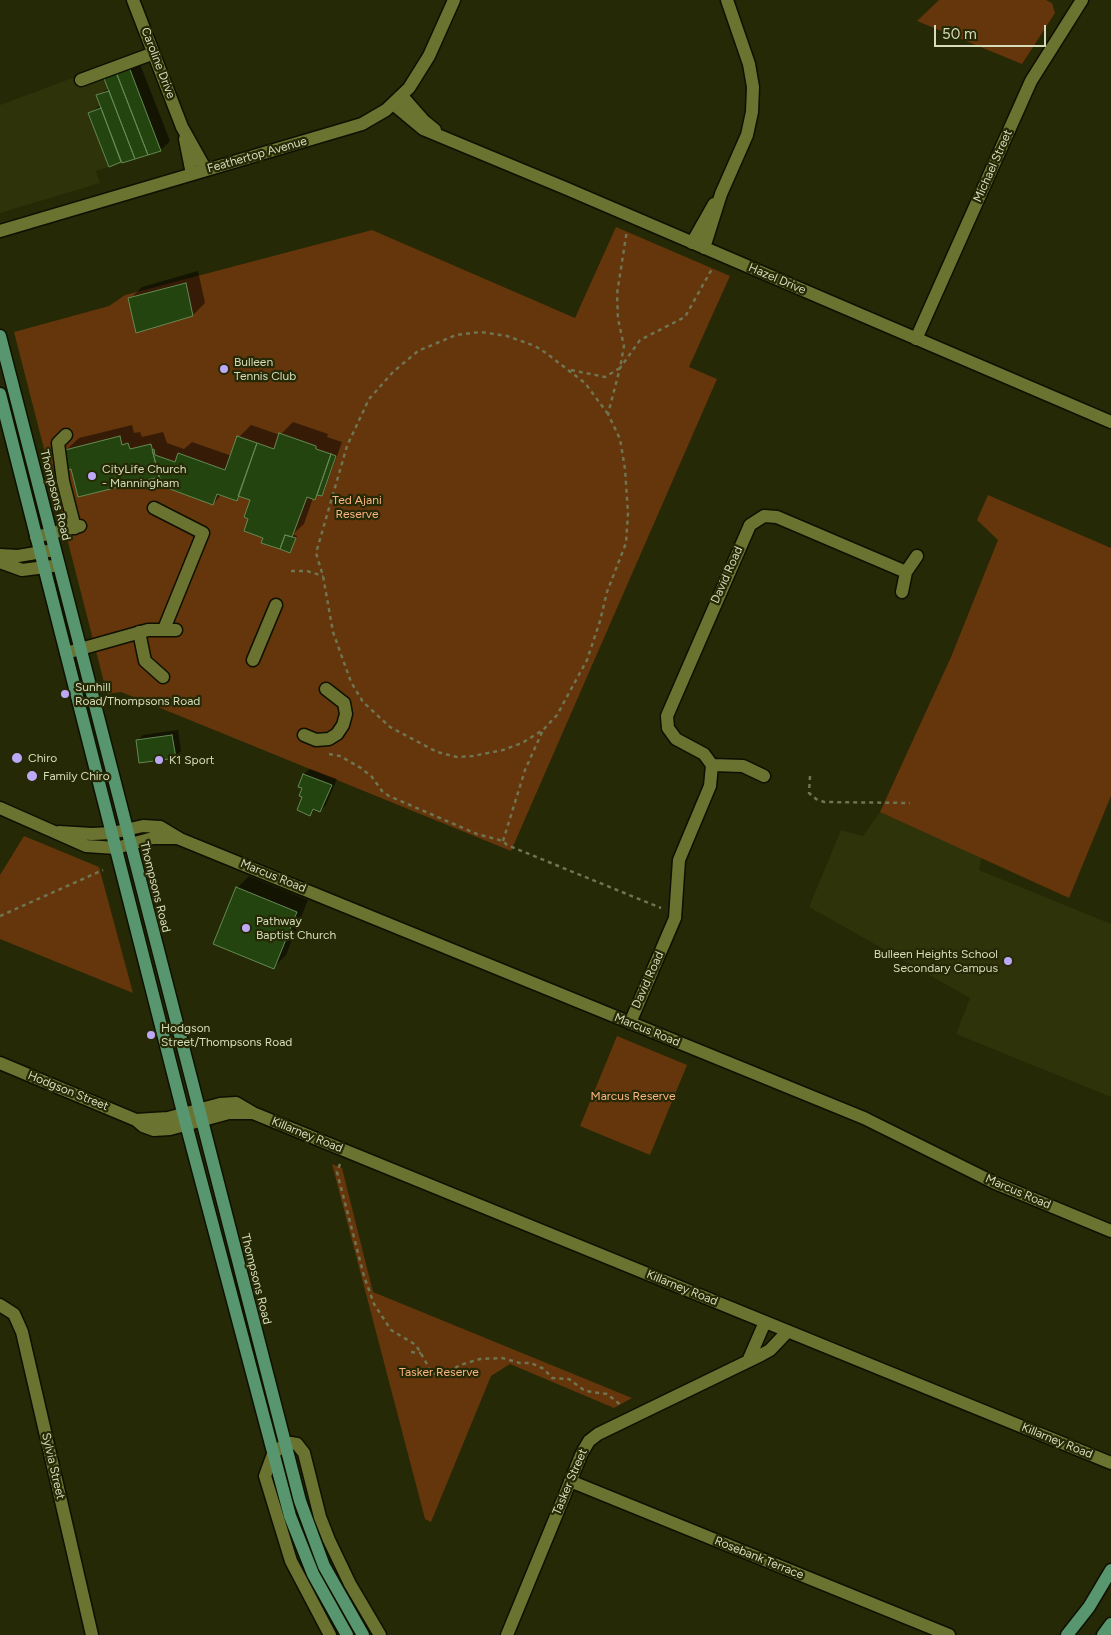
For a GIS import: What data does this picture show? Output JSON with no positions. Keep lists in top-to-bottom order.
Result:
{
  "streets": {
    "main road": ["Thompsons Road"],
    "street": [
      "Caroline Drive",
      "Feathertop Avenue",
      "Michael Street",
      "Hazel Drive",
      "David Road",
      "Marcus Road",
      "Hodgson Street",
      "Killarney Road",
      "Sylvia Street",
      "Tasker Street",
      "Rosebank Terrace"
    ]
  },
  "crossings": [
    ["Caroline Drive", "Feathertop Avenue"],
    ["Feathertop Avenue", "Hazel Drive"],
    ["Michael Street", "Hazel Drive"],
    ["Thompsons Road", "Marcus Road"],
    ["Thompsons Road", "Killarney Road"],
    ["David Road", "Marcus Road"],
    ["Hodgson Street", "Killarney Road"],
    ["Killarney Road", "Tasker Street"],
    ["Tasker Street", "Rosebank Terrace"]
  ],
  "parks": ["Ted Ajani Reserve", "Marcus Reserve", "Tasker Reserve"],
  "places": [
    "Bulleen Tennis Club",
    "CityLife Church - Manningham",
    "Sunhill Road/Thompsons Road",
    "Chiro",
    "K1 Sport",
    "Family Chiro",
    "Pathway Baptist Church",
    "Bulleen Heights School Secondary Campus",
    "Hodgson Street/Thompsons Road"
  ],
  "scale_bar": "50 m"
}
